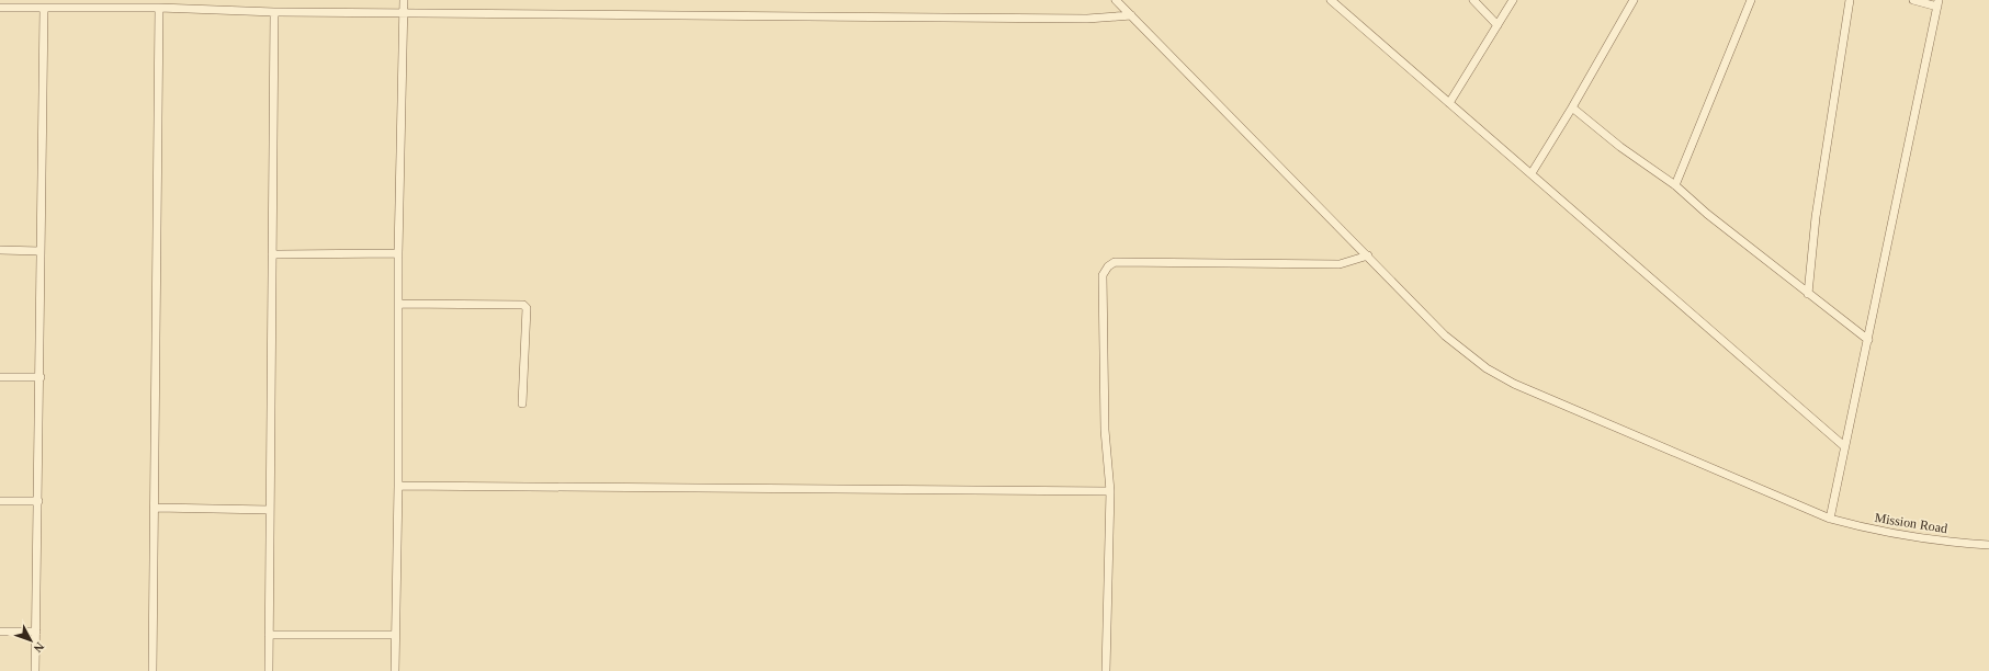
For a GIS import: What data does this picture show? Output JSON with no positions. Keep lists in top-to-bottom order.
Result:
{
  "streets": {
    "street": ["Mission Road"]
  },
  "north": "bottom right"
}
